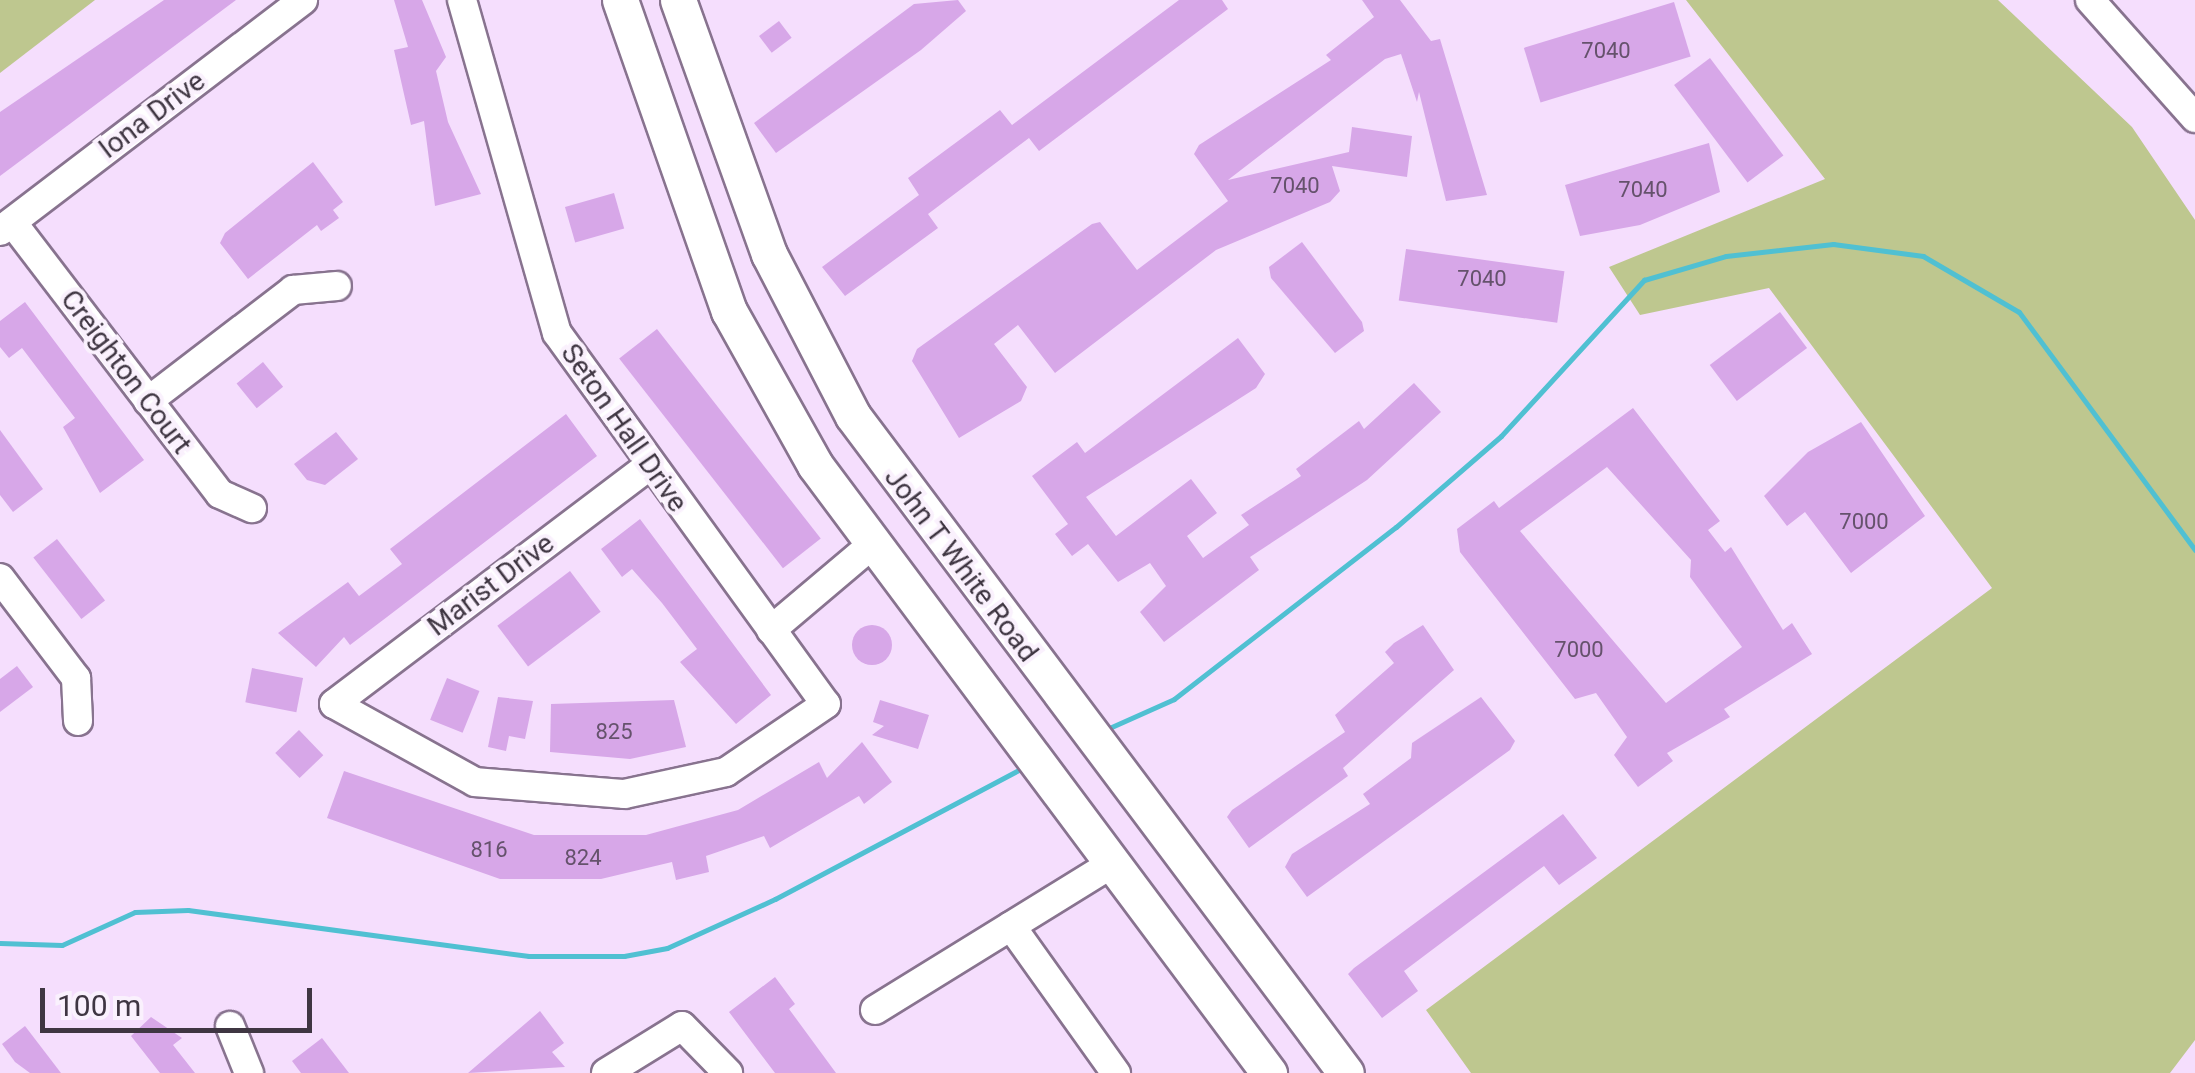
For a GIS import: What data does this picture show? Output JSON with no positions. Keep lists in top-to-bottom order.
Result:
{
  "streets": {
    "main road": ["John T White Road"],
    "street": [
      "Iona Drive",
      "Creighton Court",
      "Seton Hall Drive",
      "Marist Drive"
    ]
  },
  "crossings": [
    ["Iona Drive", "Creighton Court"],
    ["Seton Hall Drive", "Marist Drive"]
  ],
  "house_numbers": [
    "7040",
    "7040",
    "7040",
    "7040",
    "7000",
    "7000",
    "825",
    "816",
    "824"
  ],
  "scale_bar": "100 m"
}
